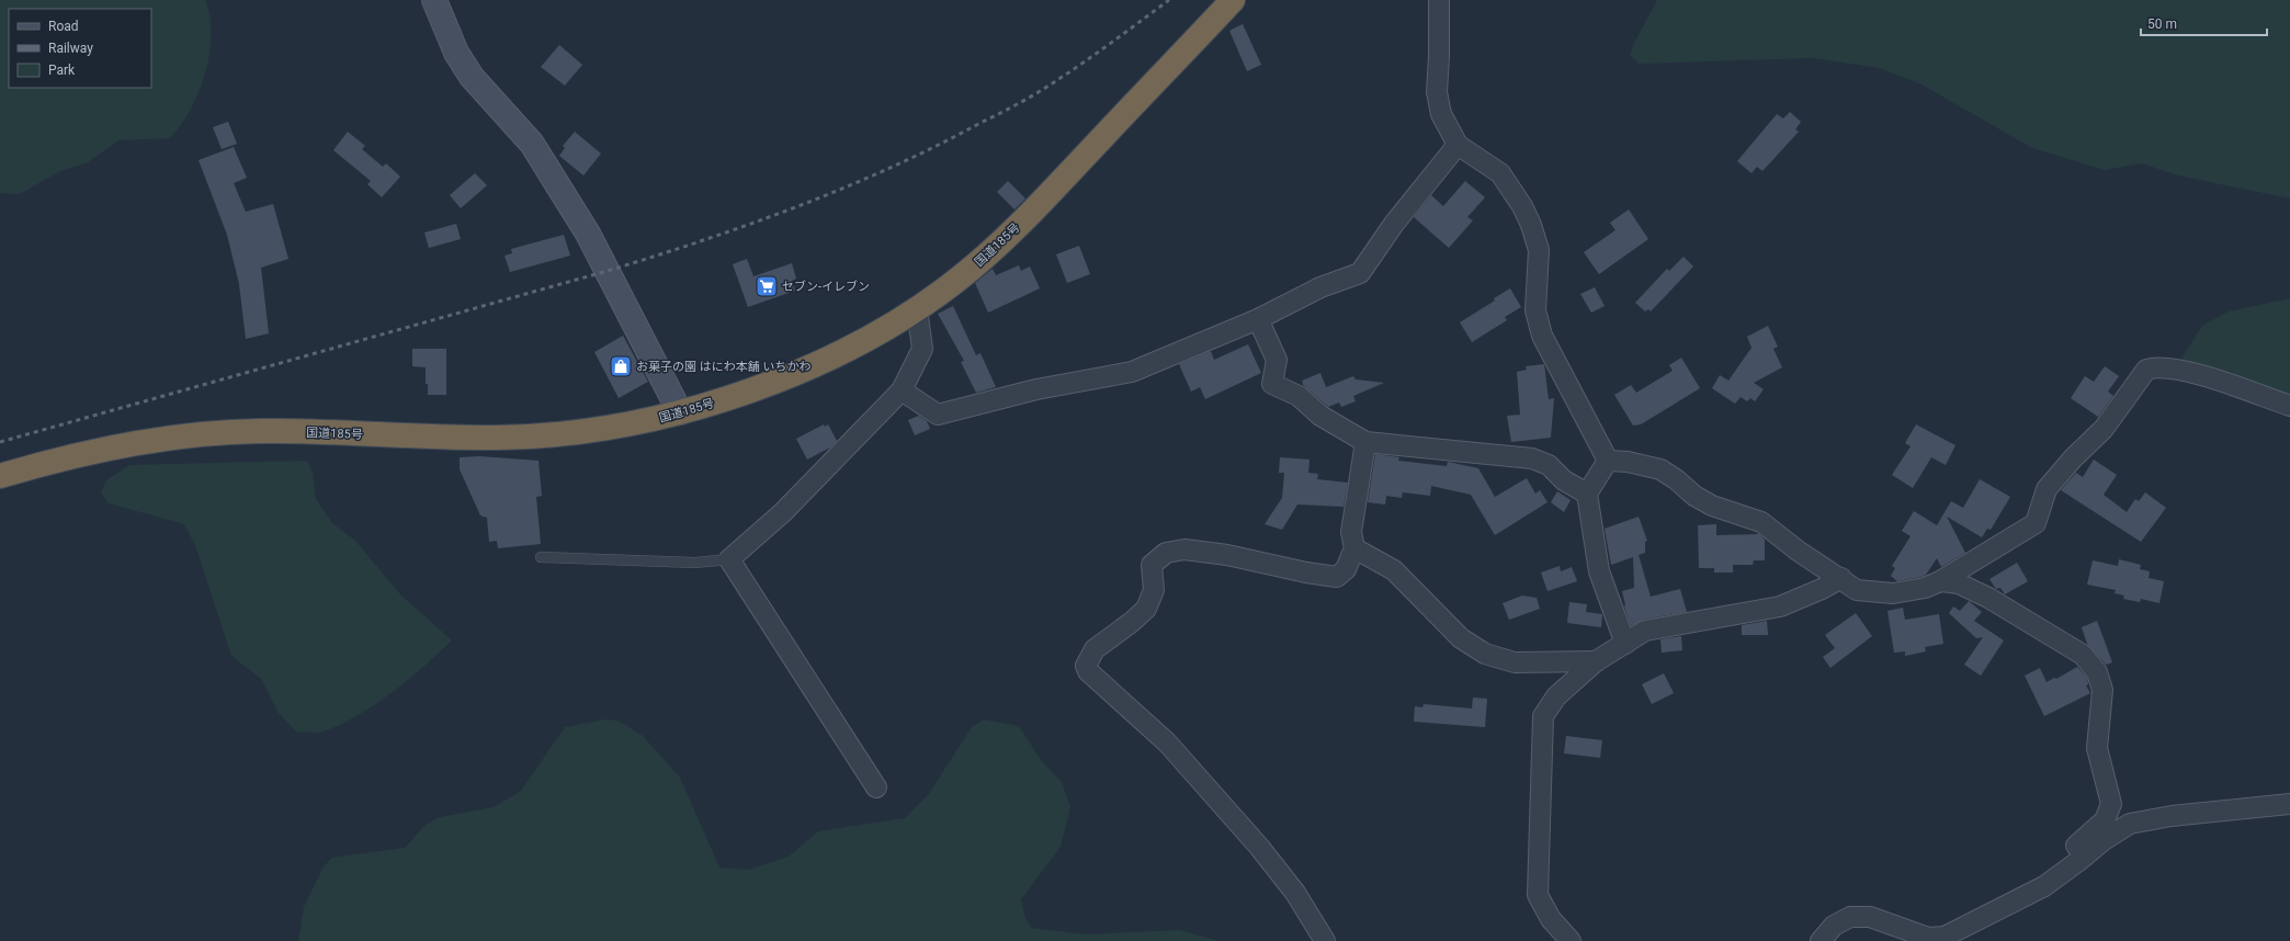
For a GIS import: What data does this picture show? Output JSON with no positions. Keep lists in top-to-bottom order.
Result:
{
  "streets": {
    "highway": ["国道185号"]
  },
  "places": {
    "supermarket": ["セブン-イレブン"],
    "shop": ["お菓子の園 はにわ本舗 いちかわ"]
  },
  "legend": ["Road", "Railway", "Park"],
  "scale_bar": "50 m"
}
